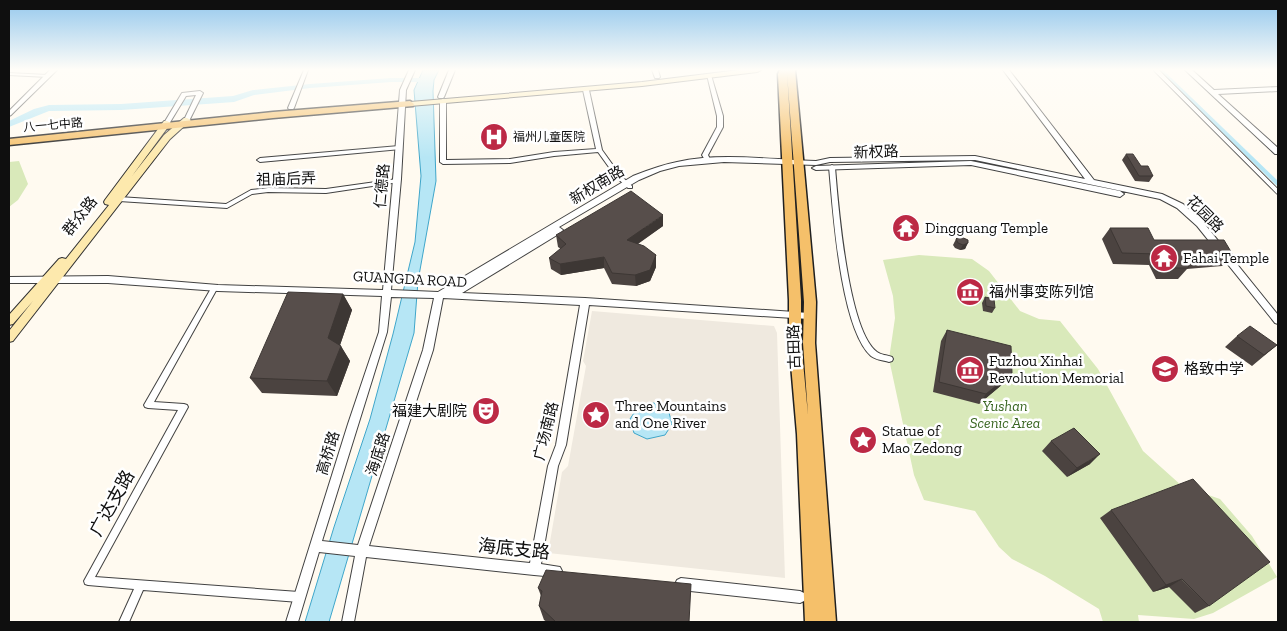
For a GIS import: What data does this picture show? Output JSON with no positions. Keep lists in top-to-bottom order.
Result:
{
  "streets": {
    "main road": ["八一七中路", "群众路", "古田路"],
    "street": [
      "新权路",
      "祖庙后弄",
      "新权南路",
      "仁德路",
      "花园路",
      "GUANGDA ROAD",
      "广场南路",
      "高桥路",
      "海底路",
      "广达支路",
      "海底支路"
    ]
  },
  "crossings": [
    ["八一七中路", "仁德路"],
    ["八一七中路", "群众路"],
    ["新权路", "新权南路"],
    ["新权路", "花园路"],
    ["新权路", "古田路"],
    ["祖庙后弄", "仁德路"],
    ["新权南路", "GUANGDA ROAD"],
    ["新权南路", "古田路"],
    ["新权南路", "海底路"],
    ["仁德路", "GUANGDA ROAD"],
    ["仁德路", "高桥路"],
    ["群众路", "GUANGDA ROAD"],
    ["GUANGDA ROAD", "古田路"],
    ["GUANGDA ROAD", "广场南路"],
    ["GUANGDA ROAD", "高桥路"],
    ["GUANGDA ROAD", "海底路"],
    ["GUANGDA ROAD", "广达支路"],
    ["广场南路", "海底支路"],
    ["高桥路", "广达支路"],
    ["高桥路", "海底支路"],
    ["海底路", "海底支路"]
  ],
  "parks": ["Yushan Scenic Area"],
  "places": {
    "hospital": ["福州儿童医院"],
    "temple": ["Dingguang Temple", "Fahai Temple"],
    "museum": ["福州事变陈列馆", "Fuzhou Xinhai Revolution Memorial"],
    "school or university": ["格致中学"],
    "theatre": ["福建大剧院"],
    "place": ["Three Mountains and One River", "Statue of Mao Zedong"]
  }
}
